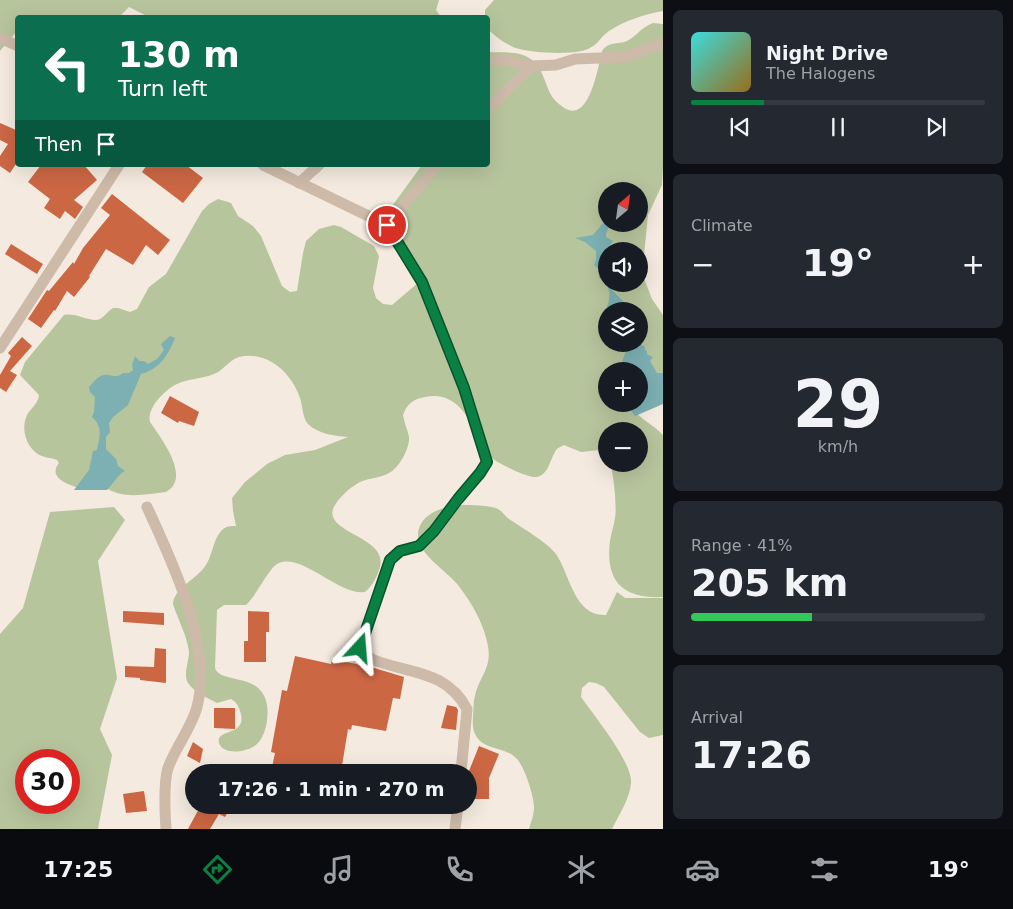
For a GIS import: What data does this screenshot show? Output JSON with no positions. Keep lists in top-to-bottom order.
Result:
{
  "north": "top right",
  "page": {
    "turn": ["130 m", "Turn left"],
    "song": ["Night Drive", "The Halogens"],
    "then": "Then",
    "tile": [
      "Climate",
      ["29", "km/h"],
      ["Range · 41%", "205 km"],
      ["Arrival", "17:26"]
    ],
    "map_buttons": ["+", "−"],
    "heat": ["−", "19°", "+"],
    "limit": "30",
    "trip": "17:26 · 1 min · 270 m",
    "tabs": ["17:25", "19°"]
  }
}
